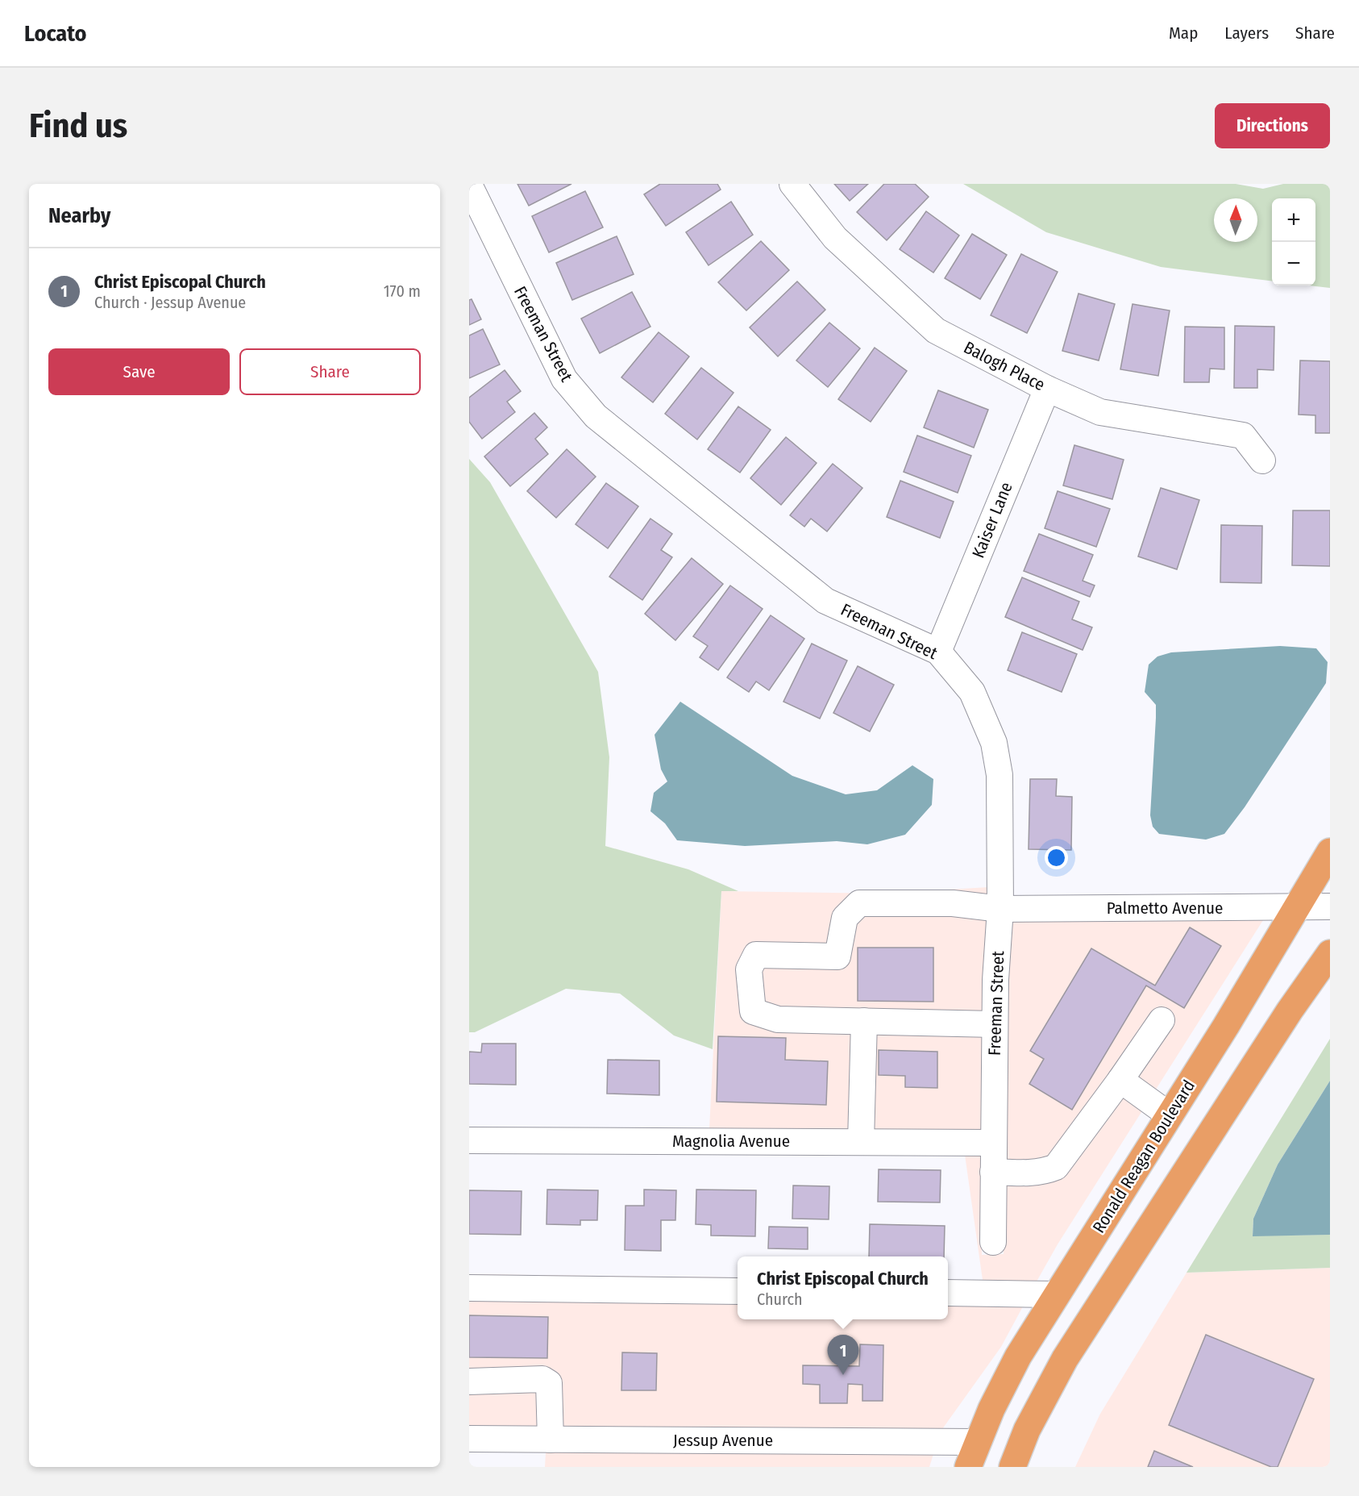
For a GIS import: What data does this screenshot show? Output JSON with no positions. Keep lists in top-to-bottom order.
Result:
{
  "streets": {
    "main road": ["Ronald Reagan Boulevard"],
    "street": [
      "Freeman Street",
      "Balogh Place",
      "Kaiser Lane",
      "Palmetto Avenue",
      "Magnolia Avenue",
      "Jessup Avenue"
    ]
  },
  "crossings": [
    ["Freeman Street", "Kaiser Lane"],
    ["Freeman Street", "Palmetto Avenue"],
    ["Freeman Street", "Magnolia Avenue"],
    ["Balogh Place", "Kaiser Lane"],
    ["Palmetto Avenue", "Ronald Reagan Boulevard"],
    ["Ronald Reagan Boulevard", "Jessup Avenue"]
  ],
  "north": "top",
  "page": {
    "header": "Locato",
    "nav": ["Map", "Layers", "Share"],
    "buttons": [
      "Directions",
      ["Save", "Share"]
    ],
    "title": "Find us",
    "heading": "Nearby",
    "map_buttons": ["+", "−"],
    "list": [
      {
        "mark": "1",
        "name": "Christ Episcopal Church",
        "note": "Church · Jessup Avenue",
        "value": "170 m"
      }
    ],
    "popup": ["Christ Episcopal Church", "Church"],
    "pins": "1"
  }
}
